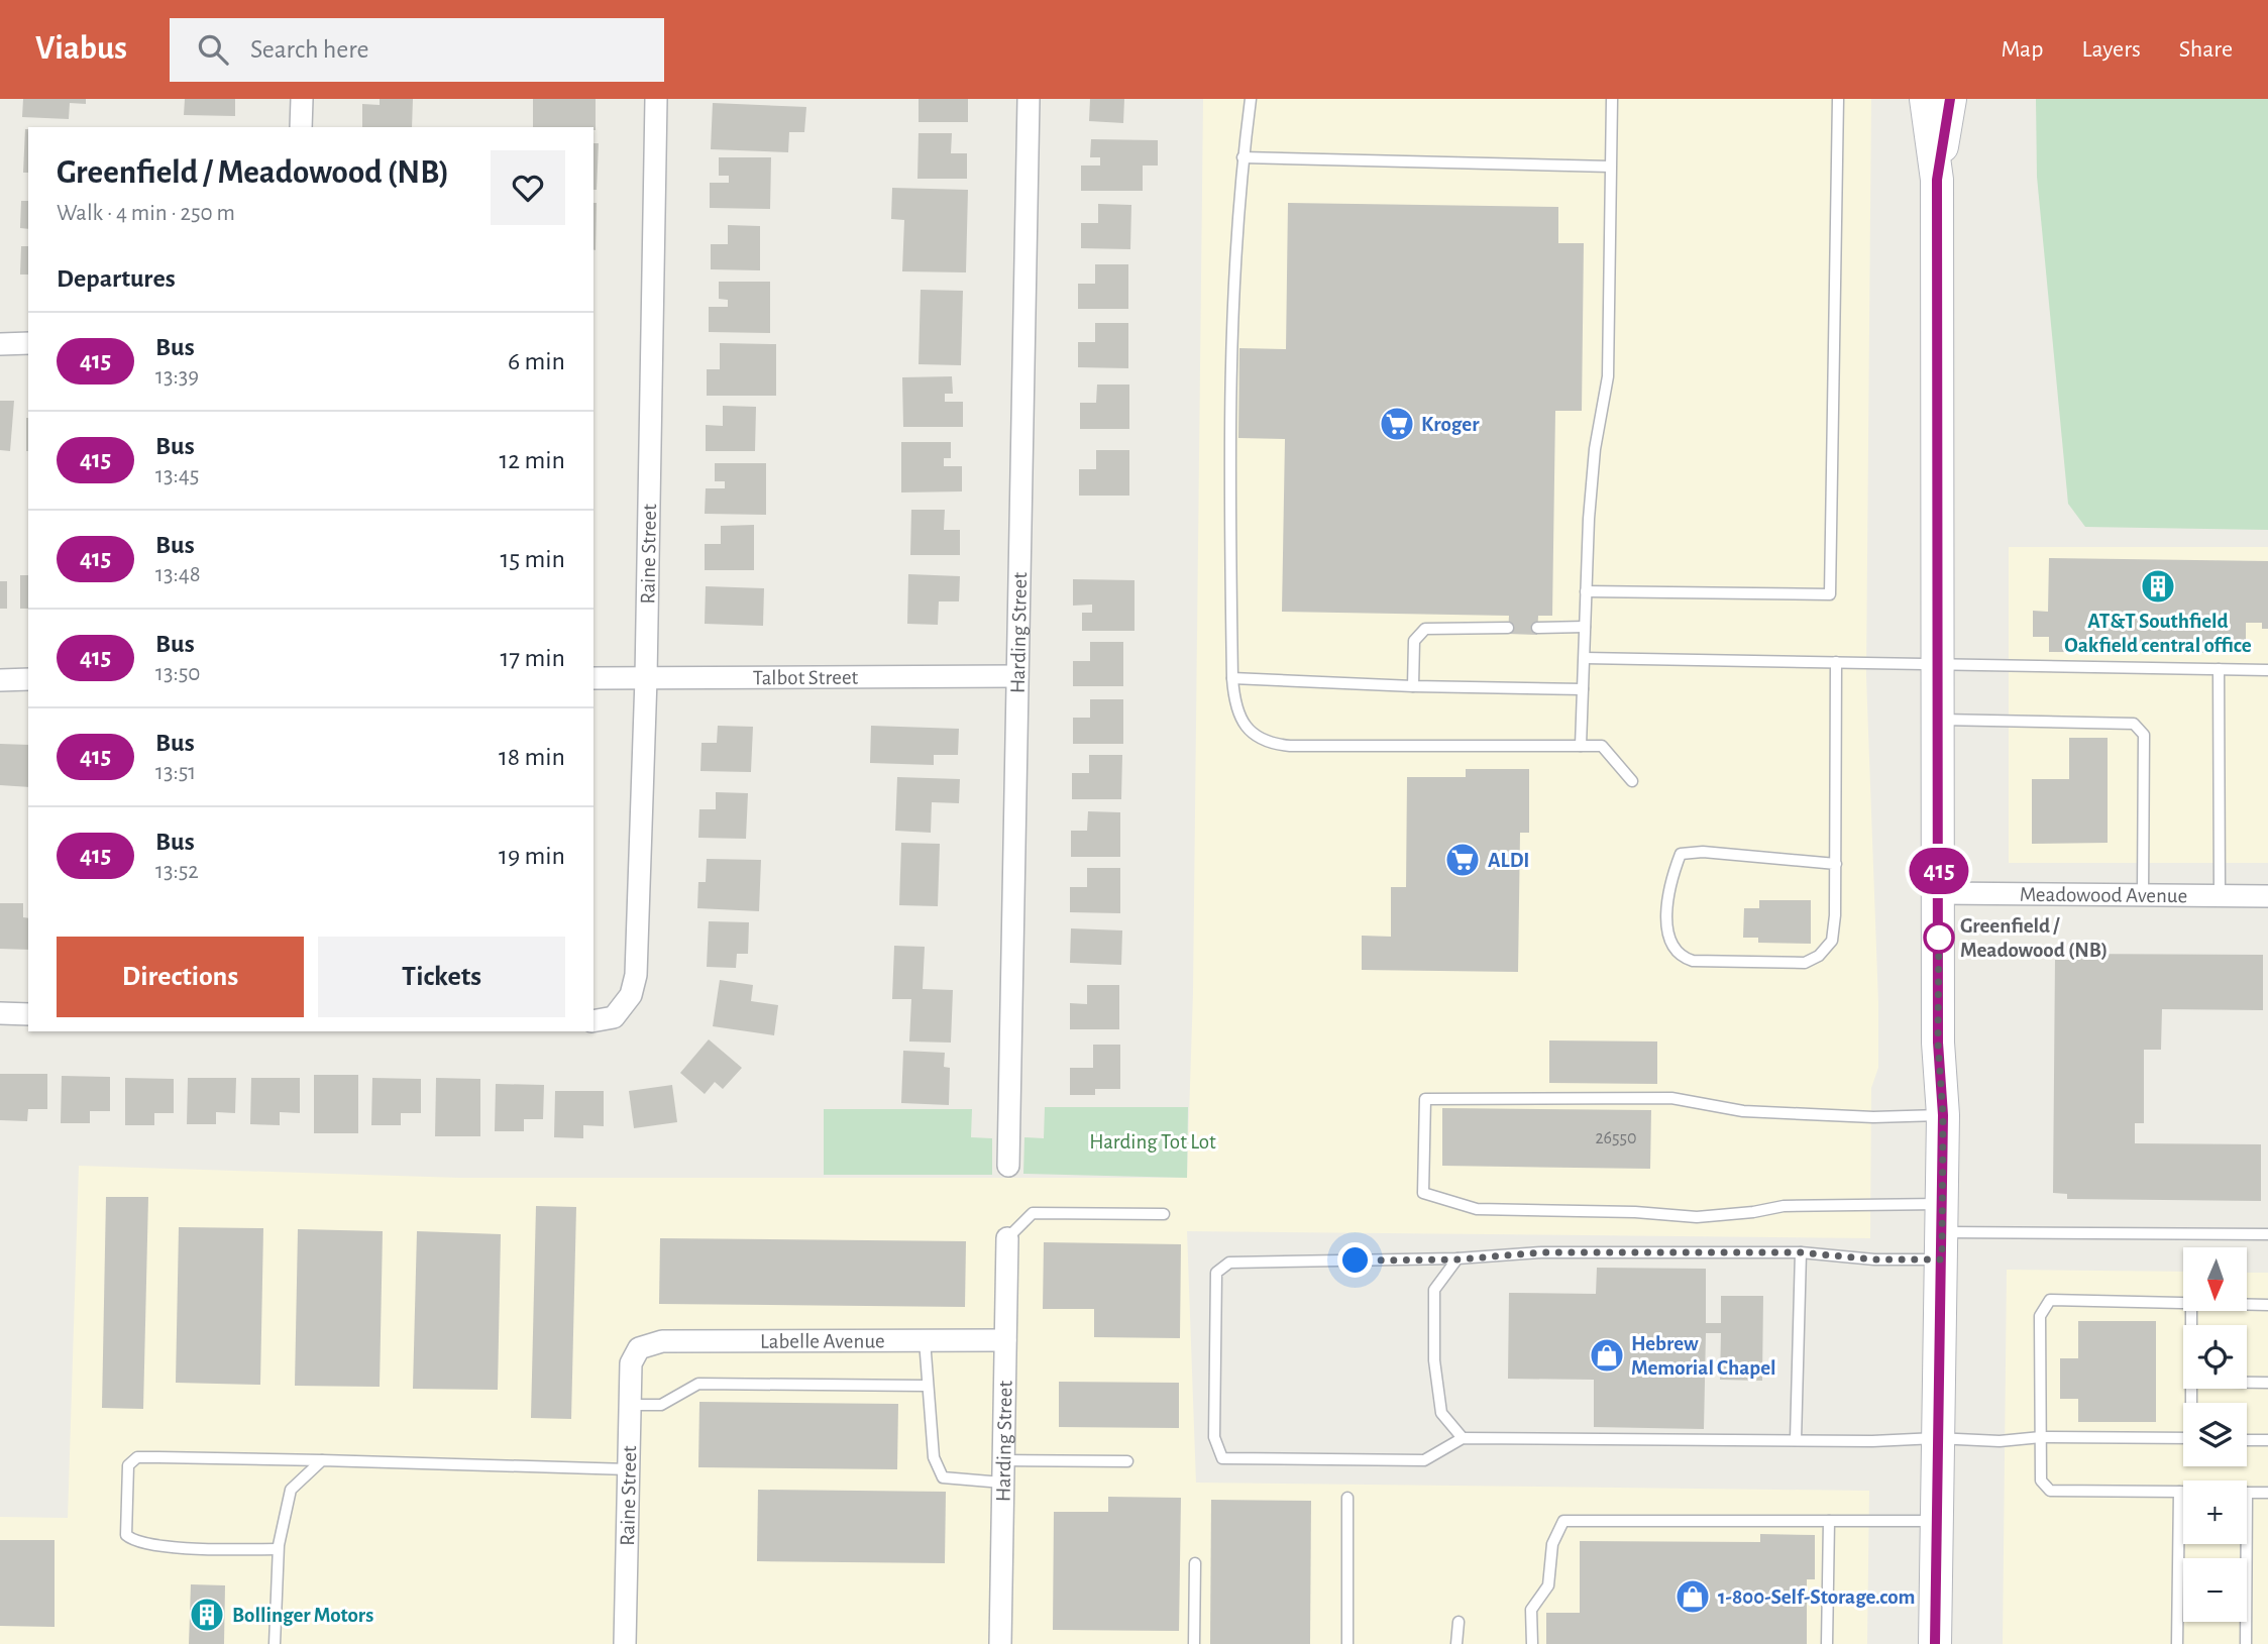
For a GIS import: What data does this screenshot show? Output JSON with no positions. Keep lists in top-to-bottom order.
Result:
{
  "streets": {
    "street": [
      "Raine Street",
      "Harding Street",
      "Talbot Street",
      "Meadowood Avenue",
      "Labelle Avenue"
    ]
  },
  "crossings": [
    ["Raine Street", "Talbot Street"],
    ["Raine Street", "Labelle Avenue"],
    ["Harding Street", "Talbot Street"],
    ["Harding Street", "Labelle Avenue"]
  ],
  "parks": ["Harding Tot Lot"],
  "places": {
    "supermarket": ["Kroger", "ALDI"],
    "building": ["AT&T Southfield Oakfield central office", "Bollinger Motors"],
    "other": ["Greenfield / Meadowood (NB)"],
    "shop": ["Hebrew Memorial Chapel", "1-800-Self-Storage.com"]
  },
  "lines": ["bus line 415"],
  "house_numbers": ["26550"],
  "north": "bottom",
  "page": {
    "header": "Viabus",
    "search": "Search here",
    "nav": ["Map", "Layers", "Share"],
    "on_map": "415",
    "heading": [
      ["Greenfield / Meadowood (NB)", "Walk · 4 min · 250 m"],
      "Departures"
    ],
    "list": [
      {
        "mark": "415",
        "name": "Bus",
        "note": "13:39",
        "value": "6 min"
      },
      {
        "mark": "415",
        "name": "Bus",
        "note": "13:45",
        "value": "12 min"
      },
      {
        "mark": "415",
        "name": "Bus",
        "note": "13:48",
        "value": "15 min"
      },
      {
        "mark": "415",
        "name": "Bus",
        "note": "13:50",
        "value": "17 min"
      },
      {
        "mark": "415",
        "name": "Bus",
        "note": "13:51",
        "value": "18 min"
      },
      {
        "mark": "415",
        "name": "Bus",
        "note": "13:52",
        "value": "19 min"
      }
    ],
    "buttons": ["Directions", "Tickets"],
    "map_buttons": ["+", "−"]
  }
}
